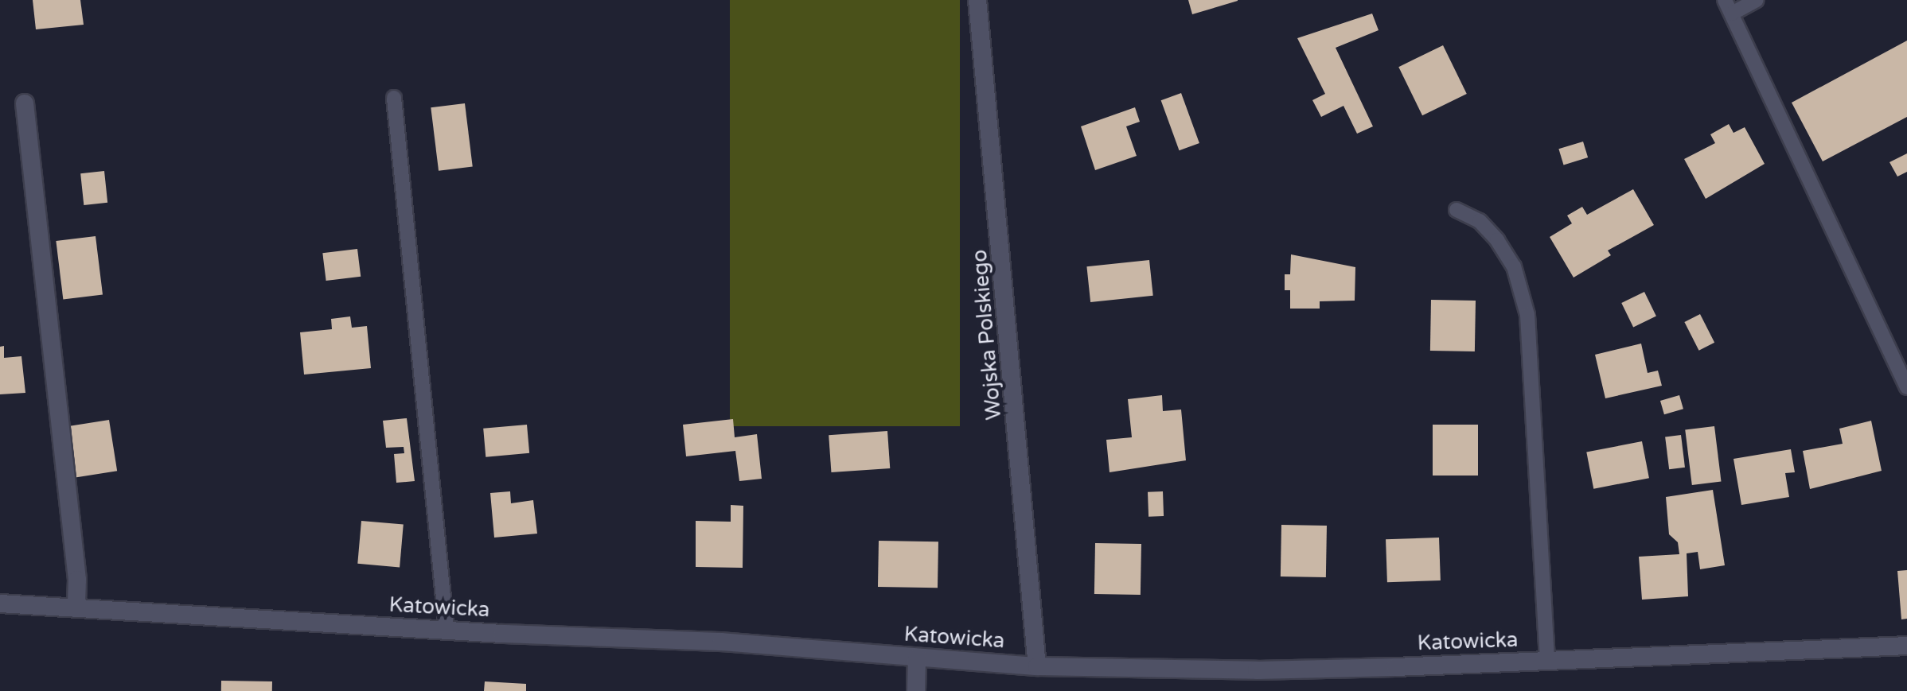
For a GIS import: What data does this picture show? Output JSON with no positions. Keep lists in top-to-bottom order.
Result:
{
  "streets": {
    "street": ["Wojska Polskiego", "Katowicka"]
  },
  "crossings": [
    ["Wojska Polskiego", "Katowicka"]
  ]
}
